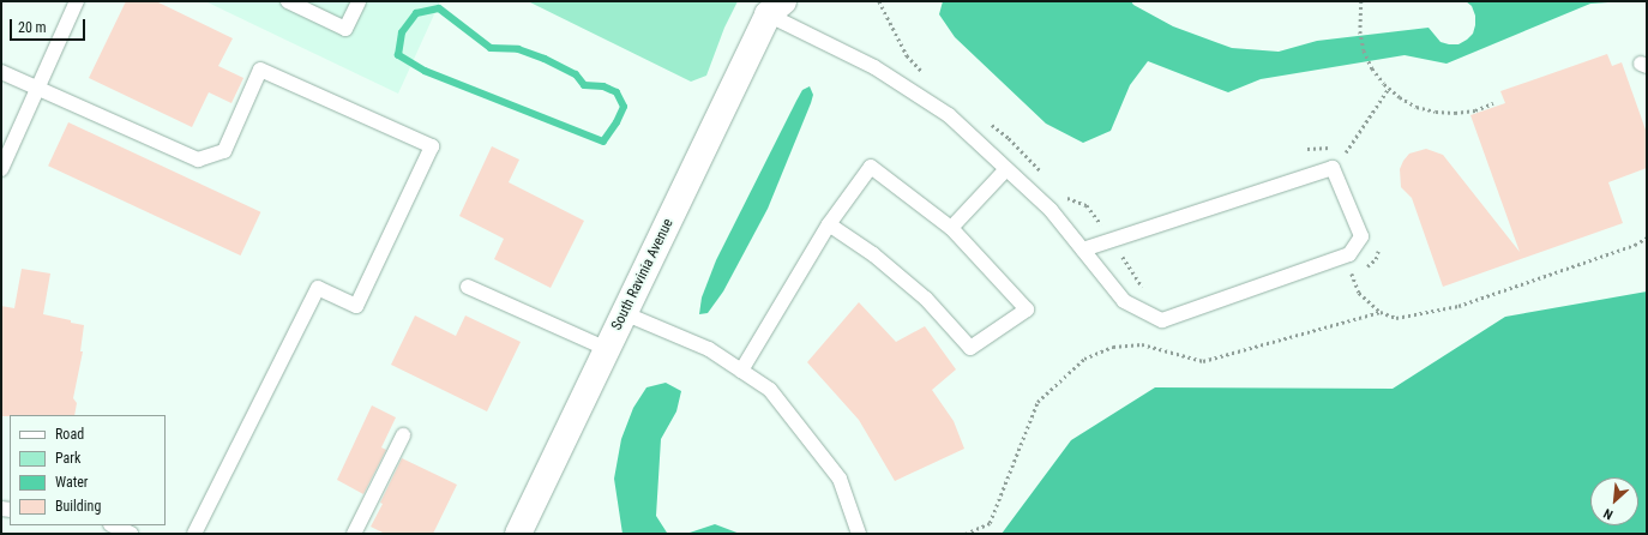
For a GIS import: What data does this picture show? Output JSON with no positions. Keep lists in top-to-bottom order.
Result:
{
  "streets": {
    "street": ["South Ravinia Avenue"]
  },
  "legend": [
    "Road",
    "Park",
    "Water",
    "Building"
  ],
  "scale_bar": "20 m",
  "north": "bottom left"
}
